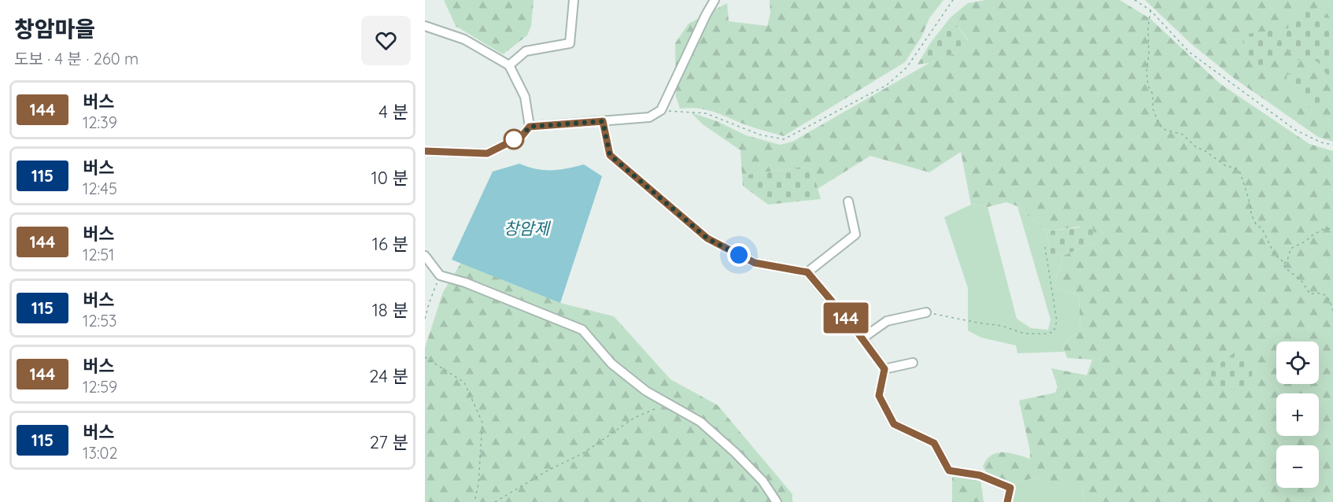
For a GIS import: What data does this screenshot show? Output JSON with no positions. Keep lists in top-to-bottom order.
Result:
{
  "water": ["창암제"],
  "lines": ["bus line 144"],
  "page": {
    "heading": ["창암마을", "도보 · 4 분 · 260 m"],
    "on_map": "144",
    "list": [
      {
        "mark": "144",
        "name": "버스",
        "note": "12:39",
        "value": "4 분"
      },
      {
        "mark": "115",
        "name": "버스",
        "note": "12:45",
        "value": "10 분"
      },
      {
        "mark": "144",
        "name": "버스",
        "note": "12:51",
        "value": "16 분"
      },
      {
        "mark": "115",
        "name": "버스",
        "note": "12:53",
        "value": "18 분"
      },
      {
        "mark": "144",
        "name": "버스",
        "note": "12:59",
        "value": "24 분"
      },
      {
        "mark": "115",
        "name": "버스",
        "note": "13:02",
        "value": "27 분"
      }
    ],
    "map_buttons": ["+", "−"]
  }
}
